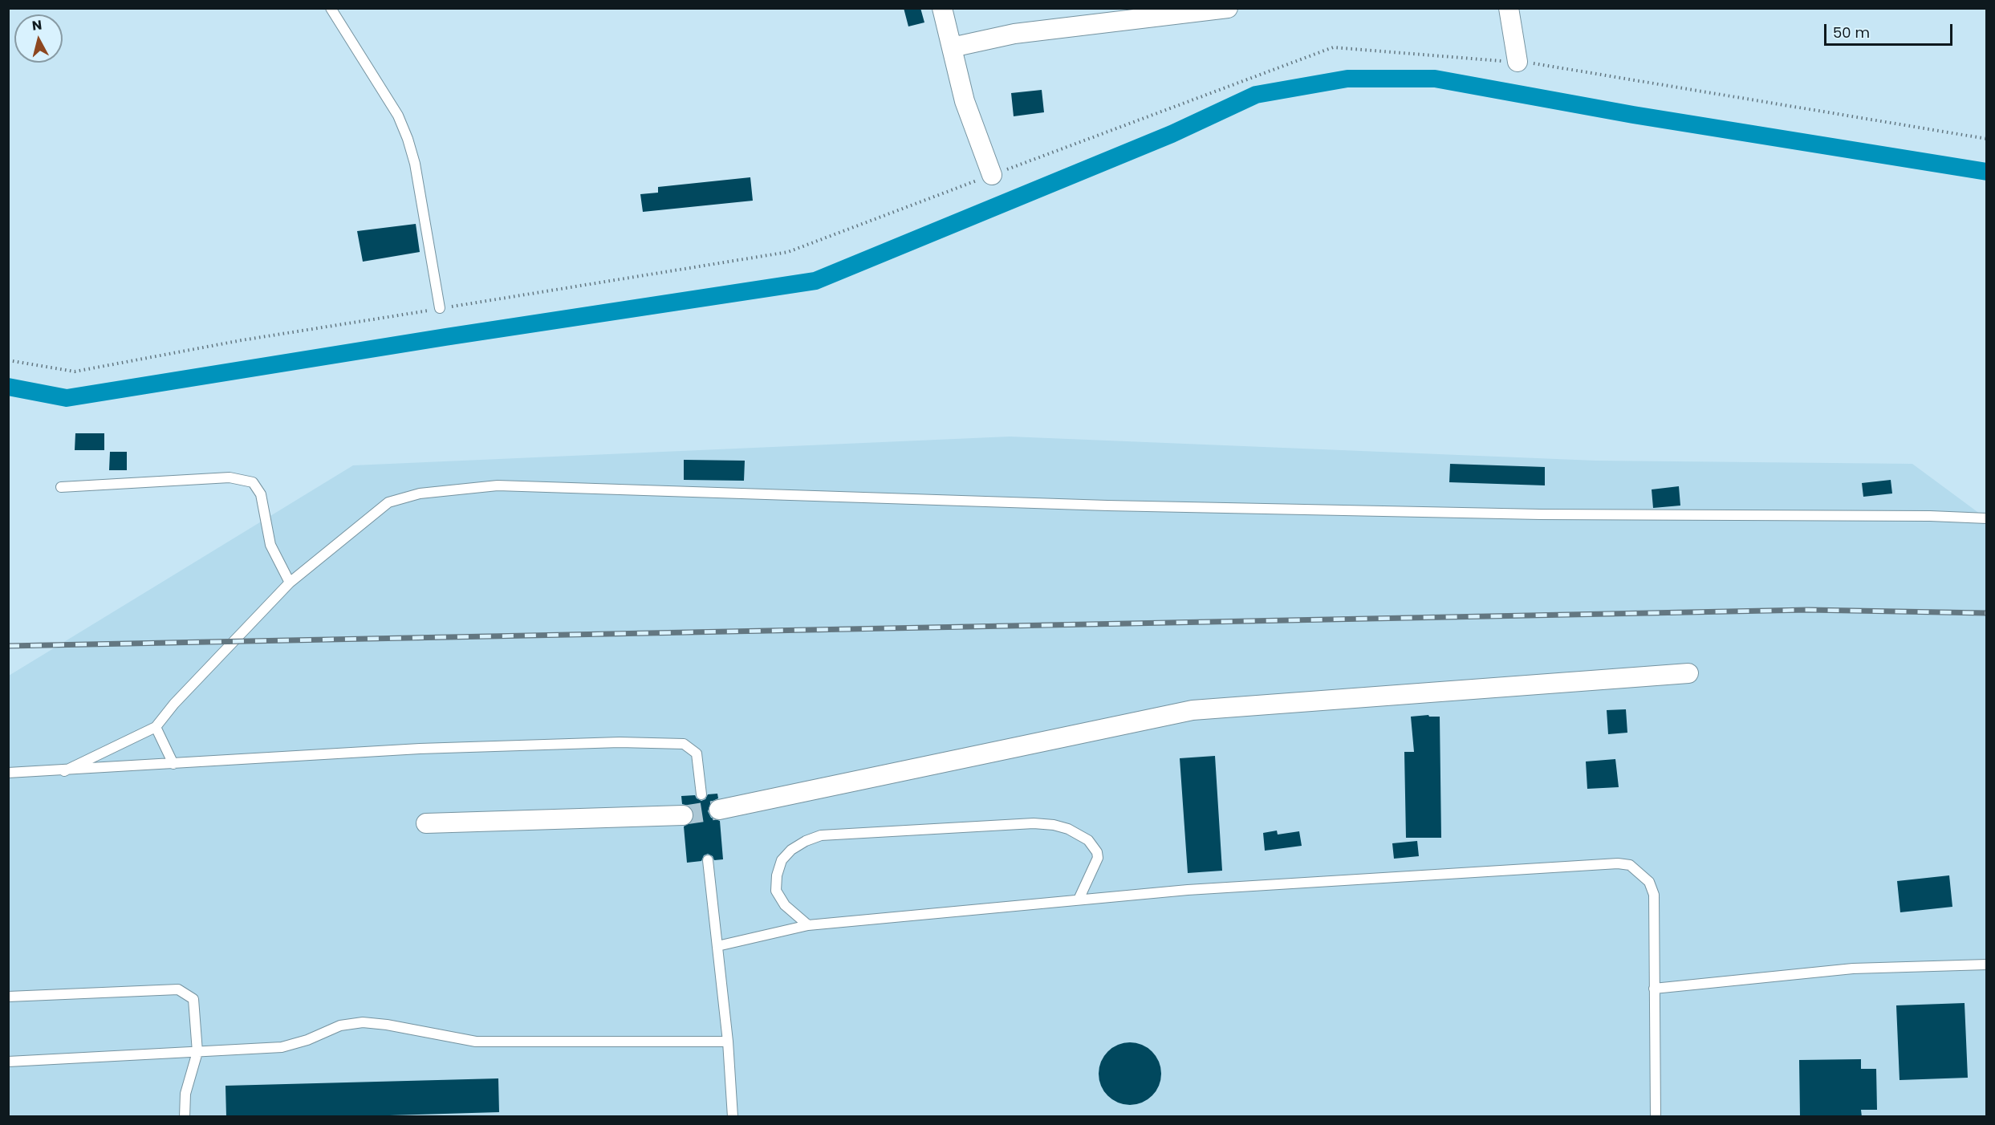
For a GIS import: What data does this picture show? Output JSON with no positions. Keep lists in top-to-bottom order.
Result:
{
  "scale_bar": "50 m",
  "north": "top"
}
